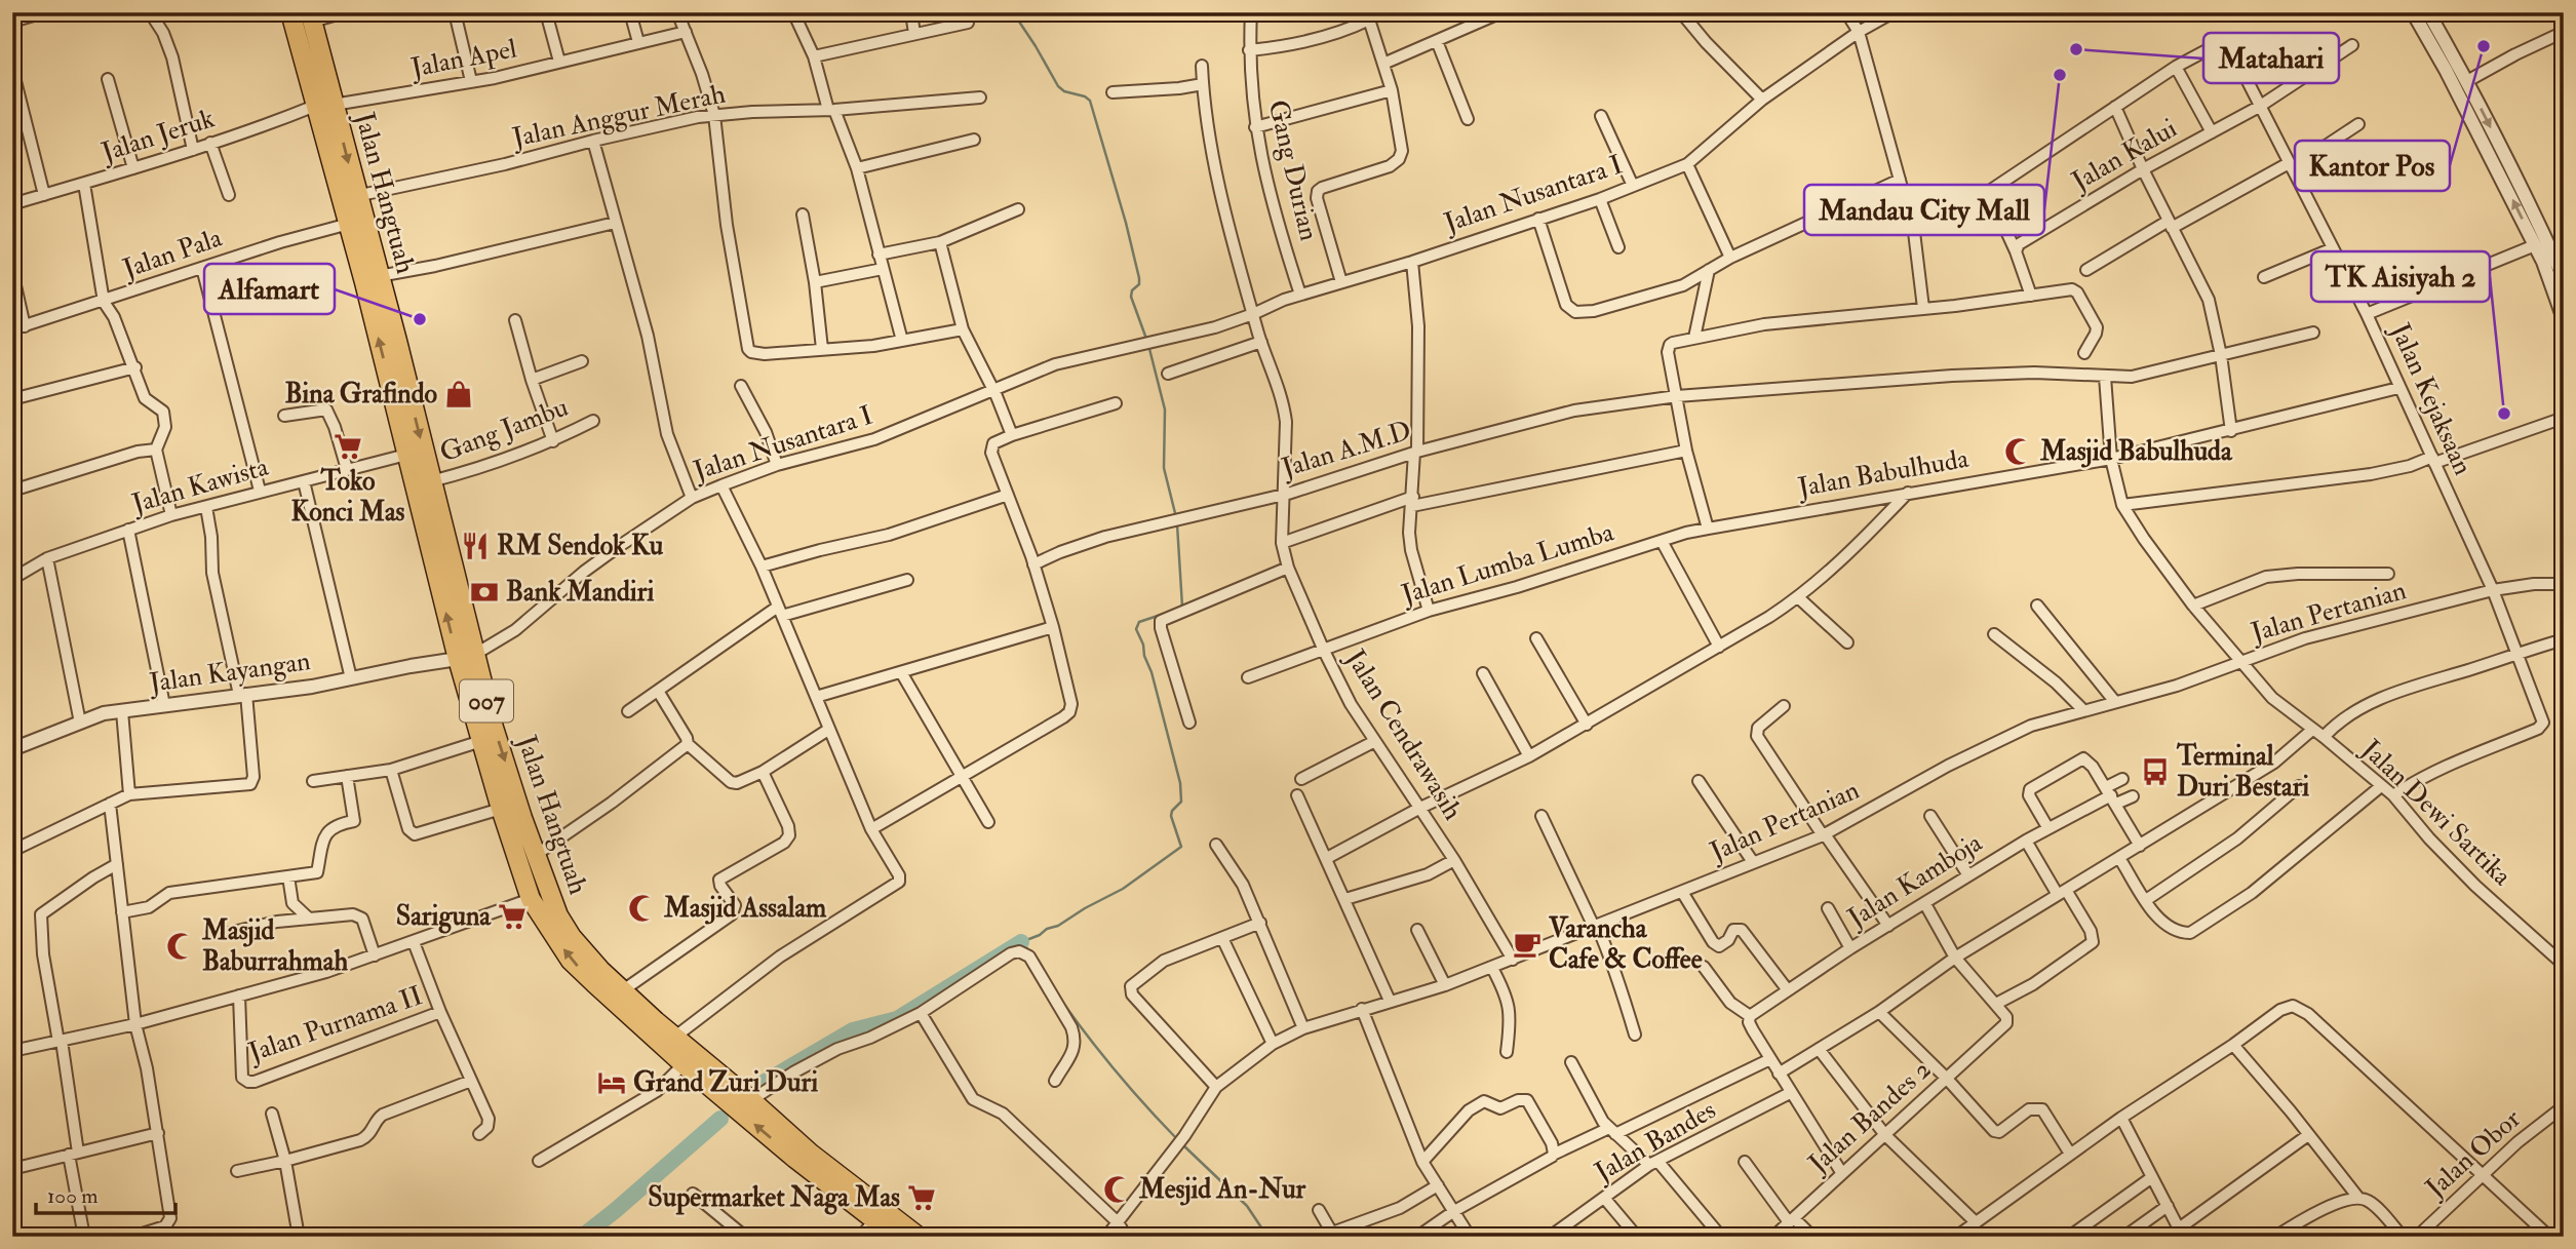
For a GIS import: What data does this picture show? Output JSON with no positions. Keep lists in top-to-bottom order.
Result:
{
  "streets": {
    "highway": ["Jalan Hangtuah", "007"],
    "street": [
      "Jalan Apel",
      "Jalan Anggur Merah",
      "Jalan Jeruk",
      "Jalan Kalui",
      "Gang Durian",
      "Jalan Nusantara I",
      "Jalan Pala",
      "Jalan Kejaksaan",
      "Gang Jambu",
      "Jalan A.M.D",
      "Jalan Babulhuda",
      "Jalan Kawista",
      "Jalan Lumba Lumba",
      "Jalan Pertanian",
      "Jalan Kayangan",
      "Jalan Cendrawasih",
      "Jalan Dewi Sartika",
      "Jalan Kamboja",
      "Jalan Purnama II",
      "Jalan Bandes 2",
      "Jalan Bandes",
      "Jalan Obor"
    ]
  },
  "crossings": [
    ["Jalan Apel", "Jalan Jeruk"],
    ["Jalan Apel", "Jalan Hangtuah"],
    ["Jalan Anggur Merah", "Jalan Hangtuah"],
    ["Jalan Jeruk", "Jalan Hangtuah"],
    ["Gang Durian", "Jalan Nusantara I"],
    ["Jalan Hangtuah", "Jalan Nusantara I"],
    ["Jalan Hangtuah", "Jalan Pala"],
    ["Jalan Hangtuah", "Gang Jambu"],
    ["Jalan Hangtuah", "Jalan Kawista"],
    ["Jalan Hangtuah", "Jalan Kayangan"],
    ["Jalan Nusantara I", "Jalan Kayangan"],
    ["Jalan Nusantara I", "Jalan Cendrawasih"],
    ["Jalan Kejaksaan", "Jalan Pertanian"],
    ["Jalan Kejaksaan", "Jalan Dewi Sartika"],
    ["Jalan A.M.D", "Jalan Cendrawasih"],
    ["Jalan A.M.D", "Jalan Dewi Sartika"],
    ["Jalan Babulhuda", "Jalan Lumba Lumba"],
    ["Jalan Babulhuda", "Jalan Dewi Sartika"],
    ["Jalan Lumba Lumba", "Jalan Cendrawasih"],
    ["Jalan Pertanian", "Jalan Cendrawasih"],
    ["Jalan Pertanian", "Jalan Dewi Sartika"]
  ],
  "places": {
    "other": [
      "Kantor Pos",
      "Matahari",
      "Mandau City Mall",
      "Alfamart",
      "TK Aisiyah 2"
    ],
    "shop": ["Bina Grafindo"],
    "supermarket": ["Toko Konci Mas", "Sariguna", "Supermarket Naga Mas"],
    "mosque": [
      "Masjid Babulhuda",
      "Masjid Assalam",
      "Masjid Baburrahmah",
      "Mesjid An-Nur"
    ],
    "restaurant": ["RM Sendok Ku"],
    "bank": ["Bank Mandiri"],
    "bus stop": ["Terminal Duri Bestari"],
    "cafe": ["Varancha Cafe & Coffee"],
    "hotel": ["Grand Zuri Duri"]
  },
  "scale_bar": "100 m"
}
